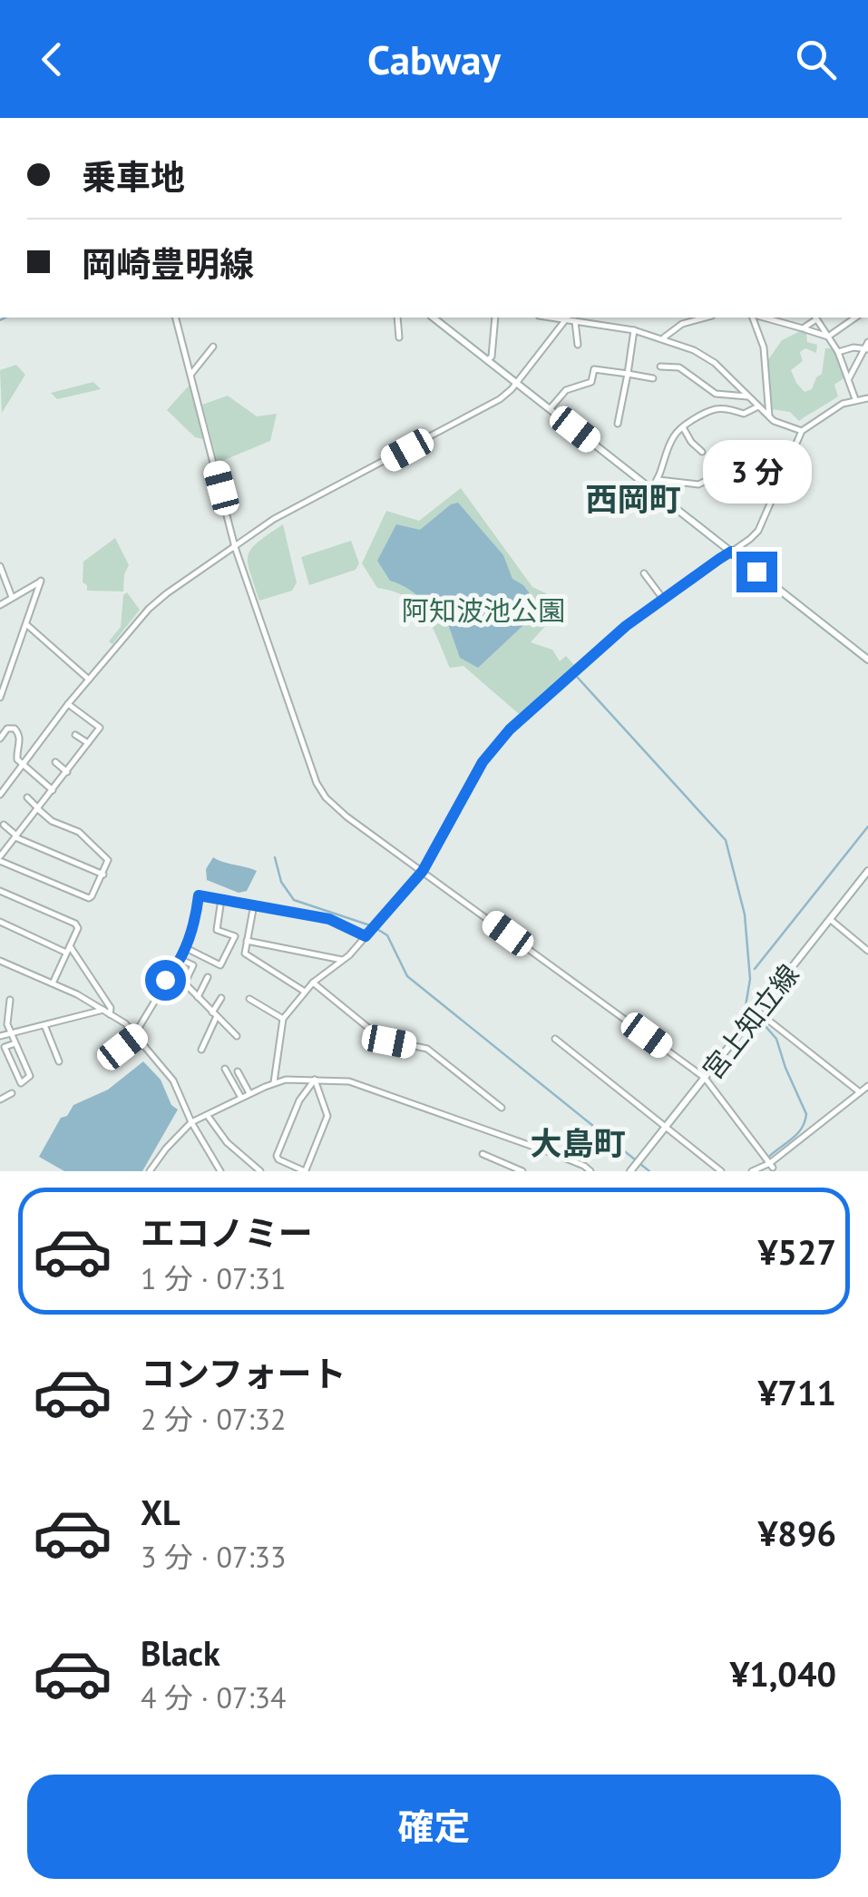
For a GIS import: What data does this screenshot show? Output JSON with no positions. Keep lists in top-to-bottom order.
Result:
{
  "streets": {
    "main road": ["宮上知立線"]
  },
  "districts": ["西岡町", "大島町"],
  "parks": ["阿知波池公園"],
  "page": {
    "header": "Cabway",
    "banner": ["乗車地", "岡崎豊明線"],
    "bubble": "3 分",
    "list": [
      {
        "name": "エコノミー",
        "note": "1 分 · 07:31",
        "value": "¥527"
      },
      {
        "name": "コンフォート",
        "note": "2 分 · 07:32",
        "value": "¥711"
      },
      {
        "name": "XL",
        "note": "3 分 · 07:33",
        "value": "¥896"
      },
      {
        "name": "Black",
        "note": "4 分 · 07:34",
        "value": "¥1,040"
      }
    ],
    "buttons": "確定"
  }
}
